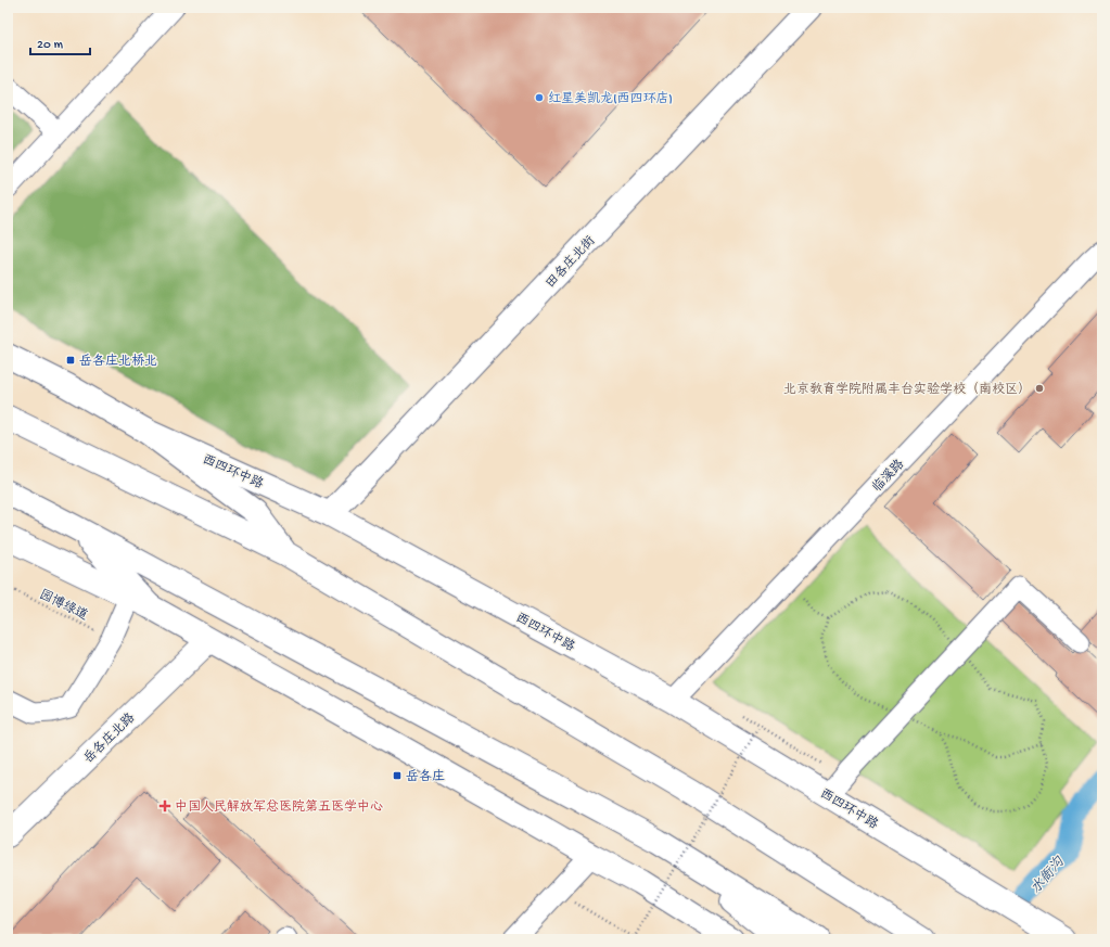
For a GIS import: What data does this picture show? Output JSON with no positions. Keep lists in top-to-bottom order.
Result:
{
  "streets": {
    "main road": ["田各庄北街", "西四环中路", "岳各庄北路"],
    "street": ["临溪路"],
    "path": ["园博绿道"]
  },
  "crossings": [
    ["田各庄北街", "西四环中路"],
    ["西四环中路", "临溪路"]
  ],
  "water": ["水衙沟"],
  "places": {
    "other": ["红星美凯龙(西四环店)", "北京教育学院附属丰台实验学校（南校区）"],
    "transit": ["岳各庄北桥北", "岳各庄"],
    "health": ["中国人民解放军总医院第五医学中心"]
  },
  "scale_bar": "20 m"
}
